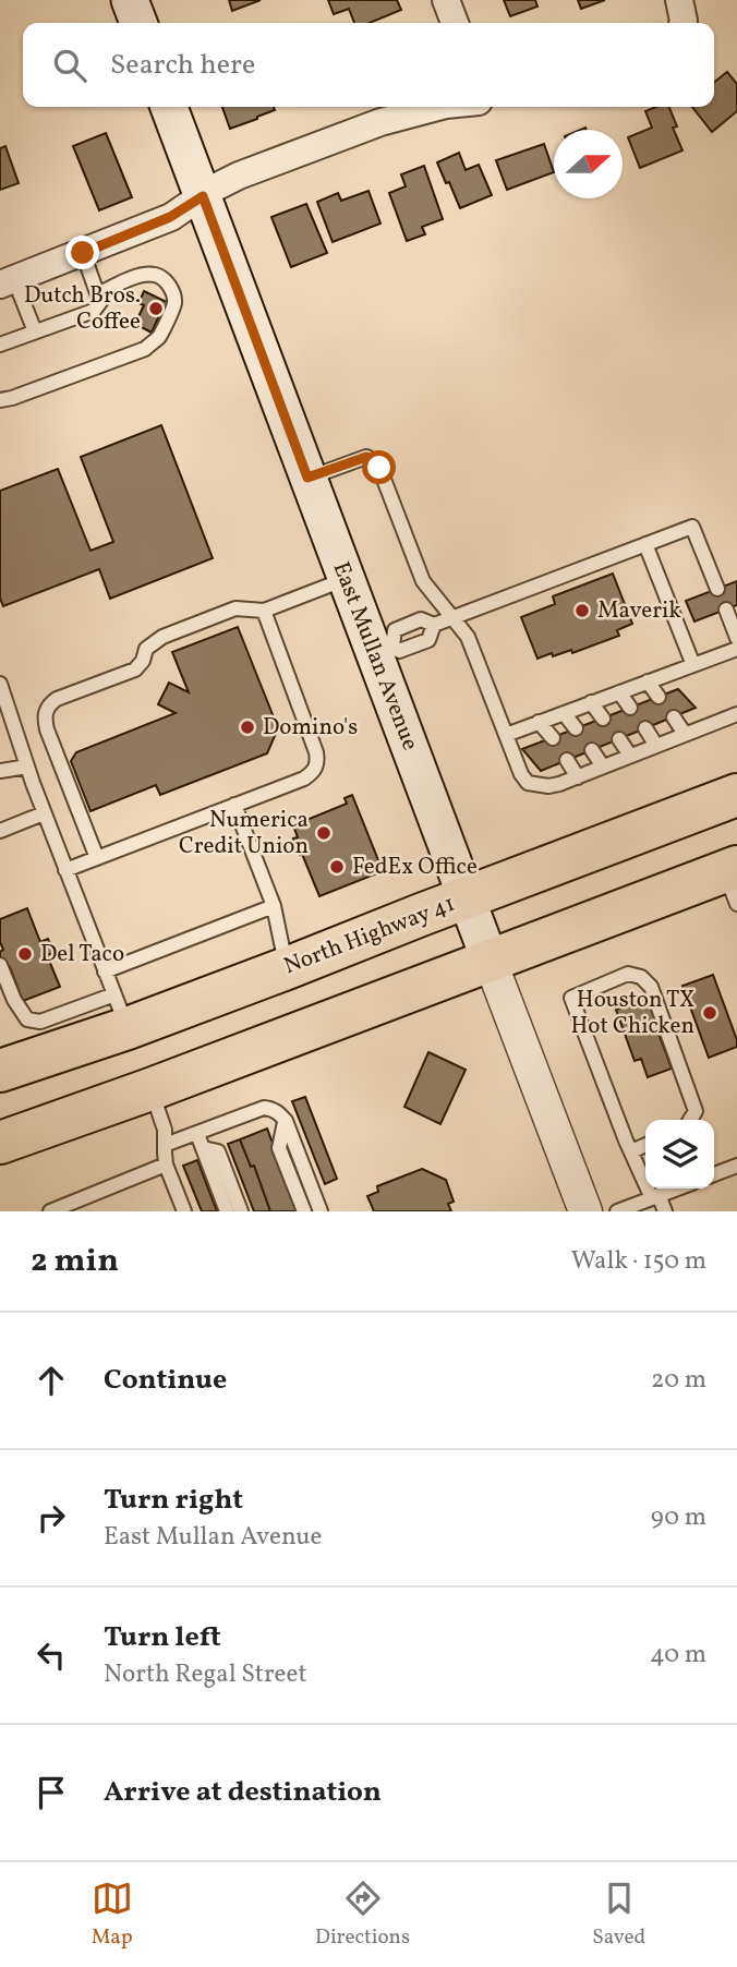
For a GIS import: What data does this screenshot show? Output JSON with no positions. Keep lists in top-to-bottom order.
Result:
{
  "streets": {
    "main road": ["East Mullan Avenue", "North Highway 41"]
  },
  "crossings": [
    ["East Mullan Avenue", "North Highway 41"]
  ],
  "places": [
    "Dutch Bros. Coffee",
    "Maverik",
    "Domino's",
    "Numerica Credit Union",
    "FedEx Office",
    "Del Taco",
    "Houston TX Hot Chicken"
  ],
  "north": "right",
  "page": {
    "search": "Search here",
    "heading": ["2 min", "Walk · 150 m"],
    "list": [
      ["Continue", "20 m"],
      ["Turn right", "East Mullan Avenue", "90 m"],
      ["Turn left", "North Regal Street", "40 m"],
      "Arrive at destination"
    ],
    "nav": ["Map", "Directions", "Saved"]
  }
}
